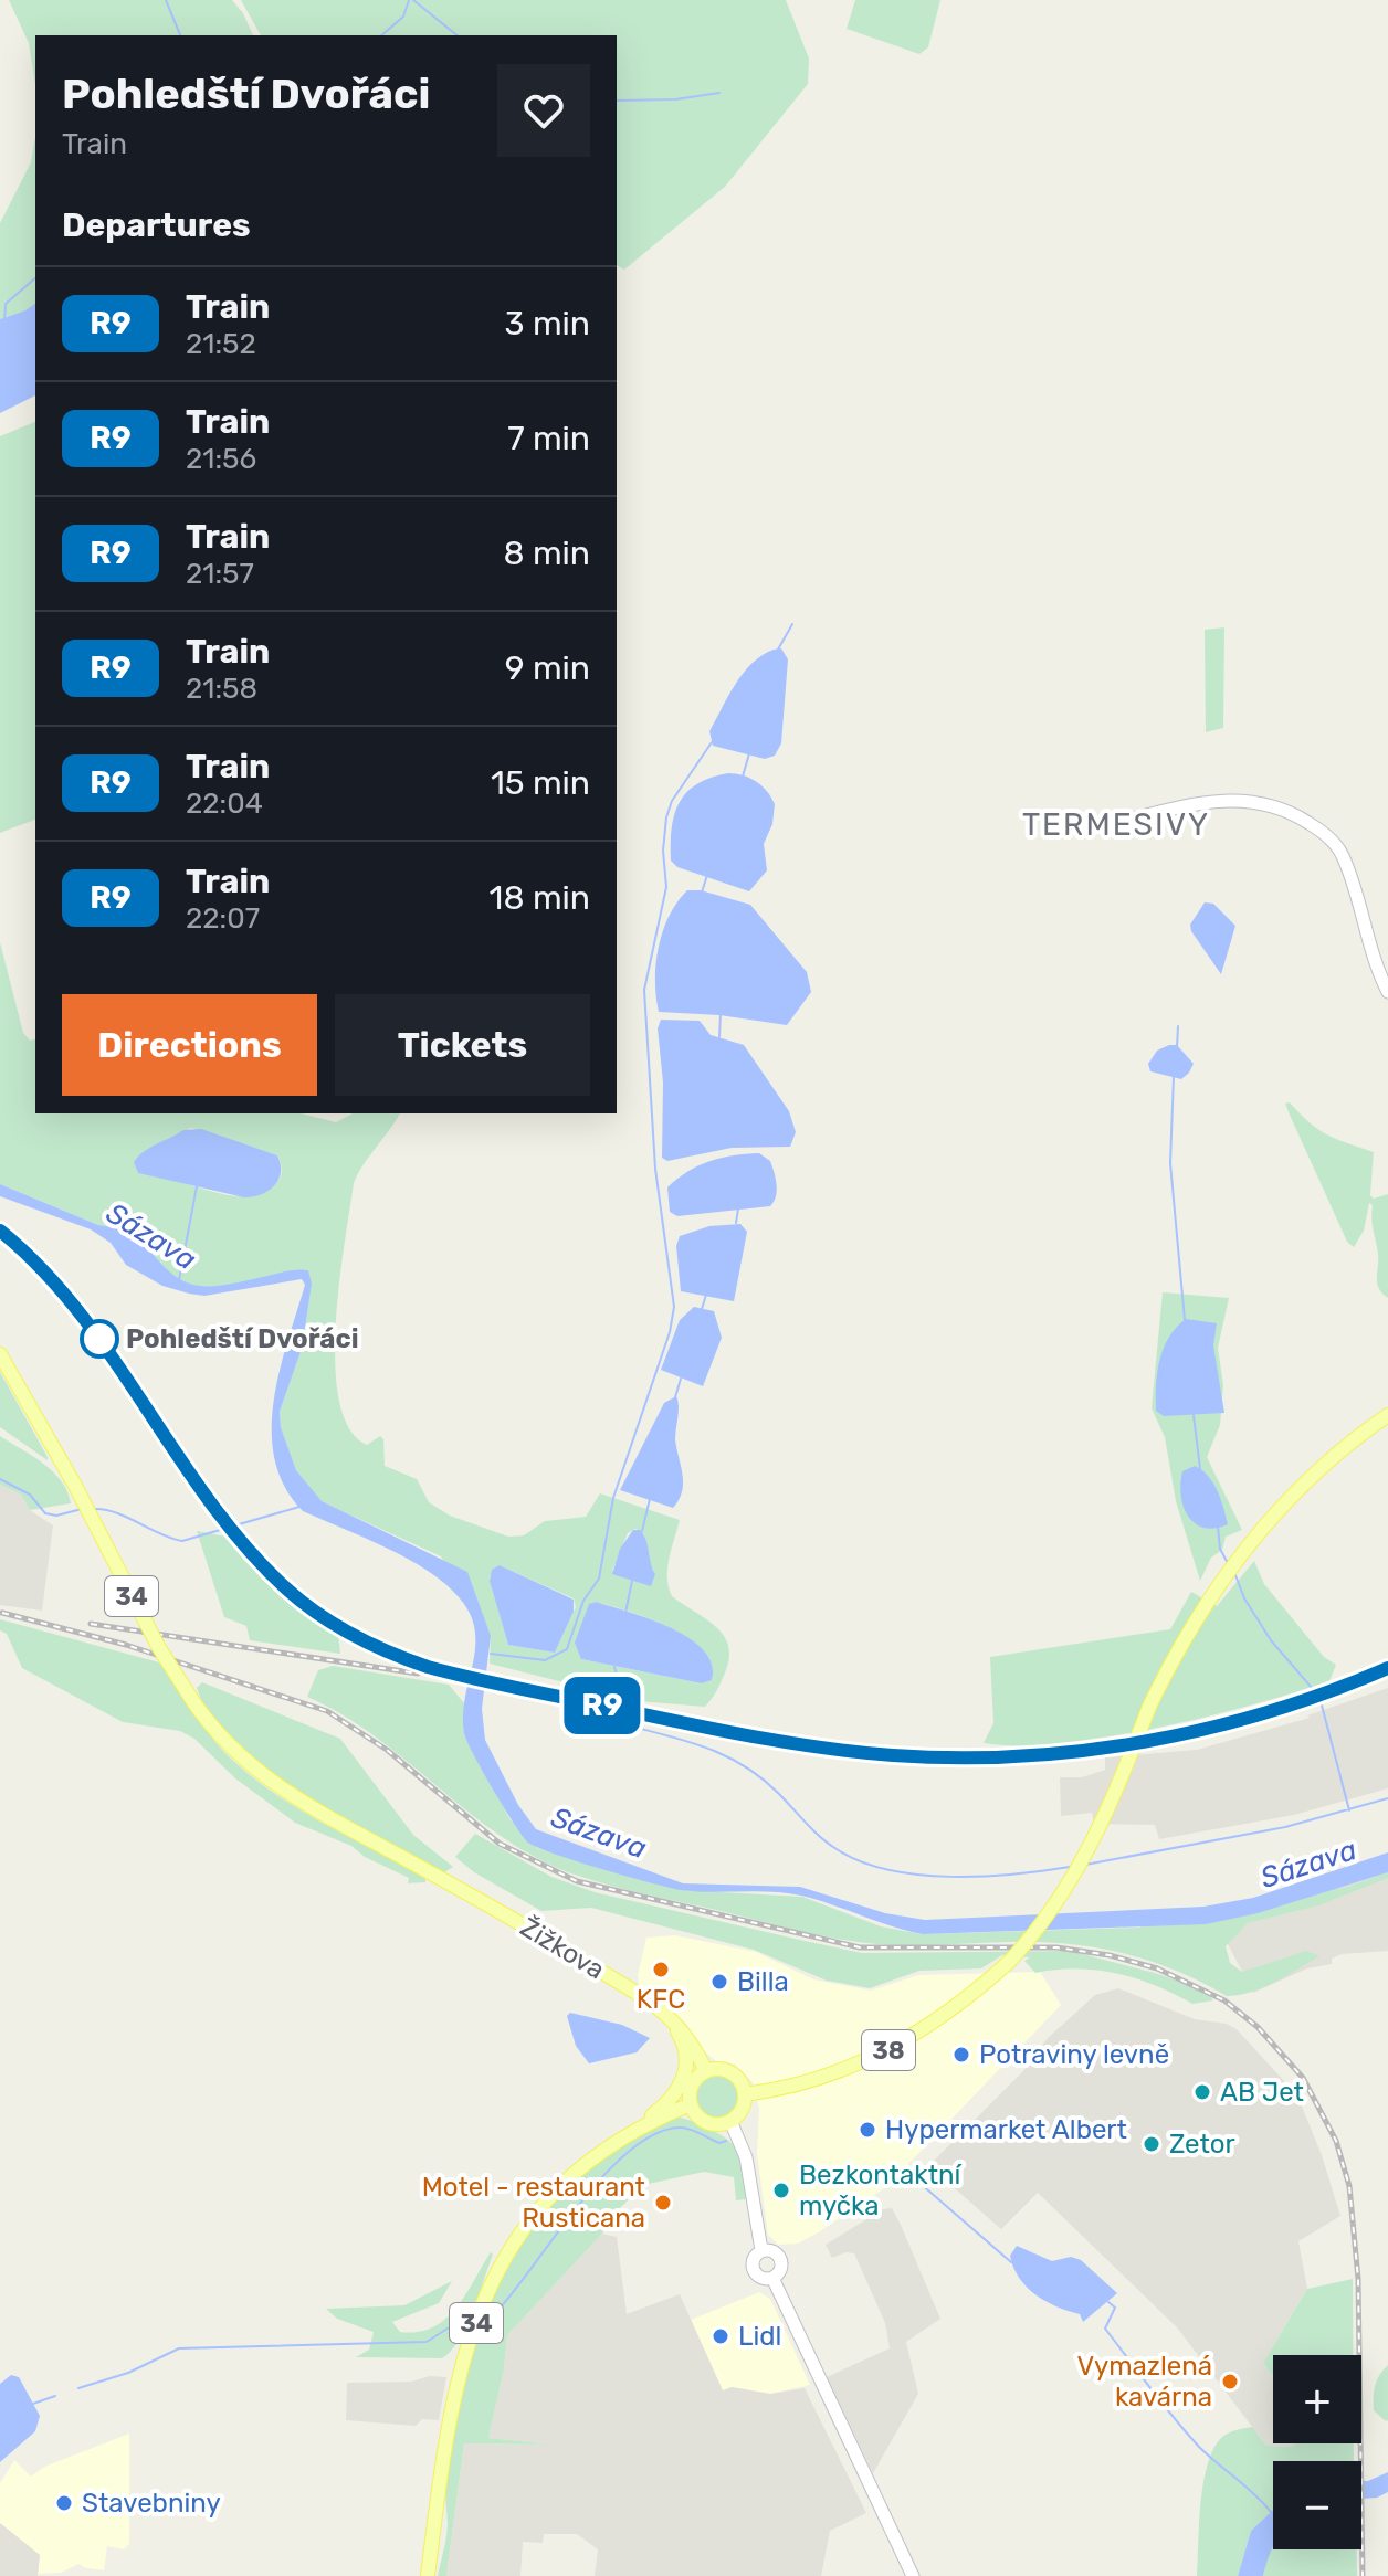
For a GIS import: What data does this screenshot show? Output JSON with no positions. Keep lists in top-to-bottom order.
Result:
{
  "streets": {
    "main road": ["34", "Žižkova", "38"]
  },
  "crossings": [
    ["34", "Žižkova"],
    ["34", "38"],
    ["Žižkova", "38"]
  ],
  "districts": ["TERMESIVY"],
  "water": ["Sázava"],
  "places": [
    "Pohledští Dvořáci",
    "KFC",
    "Billa",
    "Potraviny levně",
    "AB Jet",
    "Hypermarket Albert",
    "Zetor",
    "Bezkontaktní myčka",
    "Motel - restaurant Rusticana",
    "Lidl",
    "Vymazlená kavárna",
    "Stavebniny"
  ],
  "page": {
    "on_map": "R9",
    "heading": [
      ["Pohledští Dvořáci", "Train"],
      "Departures"
    ],
    "list": [
      {
        "mark": "R9",
        "name": "Train",
        "note": "21:52",
        "value": "3 min"
      },
      {
        "mark": "R9",
        "name": "Train",
        "note": "21:56",
        "value": "7 min"
      },
      {
        "mark": "R9",
        "name": "Train",
        "note": "21:57",
        "value": "8 min"
      },
      {
        "mark": "R9",
        "name": "Train",
        "note": "21:58",
        "value": "9 min"
      },
      {
        "mark": "R9",
        "name": "Train",
        "note": "22:04",
        "value": "15 min"
      },
      {
        "mark": "R9",
        "name": "Train",
        "note": "22:07",
        "value": "18 min"
      }
    ],
    "buttons": ["Directions", "Tickets"],
    "map_buttons": ["+", "−"]
  }
}
